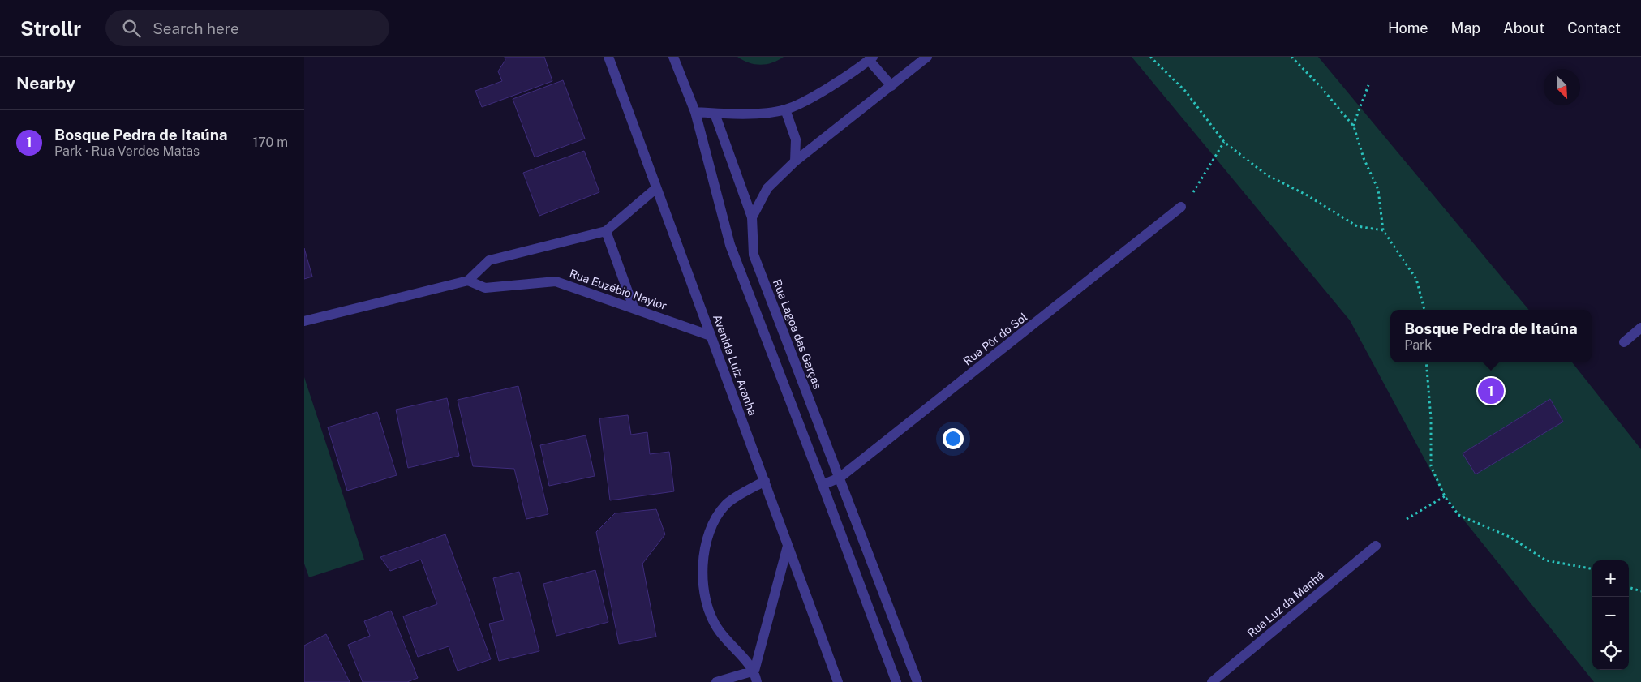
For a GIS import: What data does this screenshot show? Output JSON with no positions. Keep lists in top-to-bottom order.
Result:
{
  "streets": {
    "street": [
      "Rua Euzébio Naylor",
      "Rua Lagoa das Garças",
      "Rua Pôr do Sol",
      "Avenida Luíz Aranha",
      "Rua Luz da Manhã"
    ]
  },
  "crossings": [
    ["Rua Euzébio Naylor", "Avenida Luíz Aranha"],
    ["Rua Lagoa das Garças", "Rua Pôr do Sol"]
  ],
  "north": "bottom right",
  "page": {
    "header": "Strollr",
    "search": "Search here",
    "nav": [
      "Home",
      "Map",
      "About",
      "Contact"
    ],
    "heading": "Nearby",
    "list": [
      {
        "mark": "1",
        "name": "Bosque Pedra de Itaúna",
        "note": "Park · Rua Verdes Matas",
        "value": "170 m"
      }
    ],
    "popup": ["Bosque Pedra de Itaúna", "Park"],
    "pins": "1",
    "map_buttons": ["+", "−"]
  }
}
